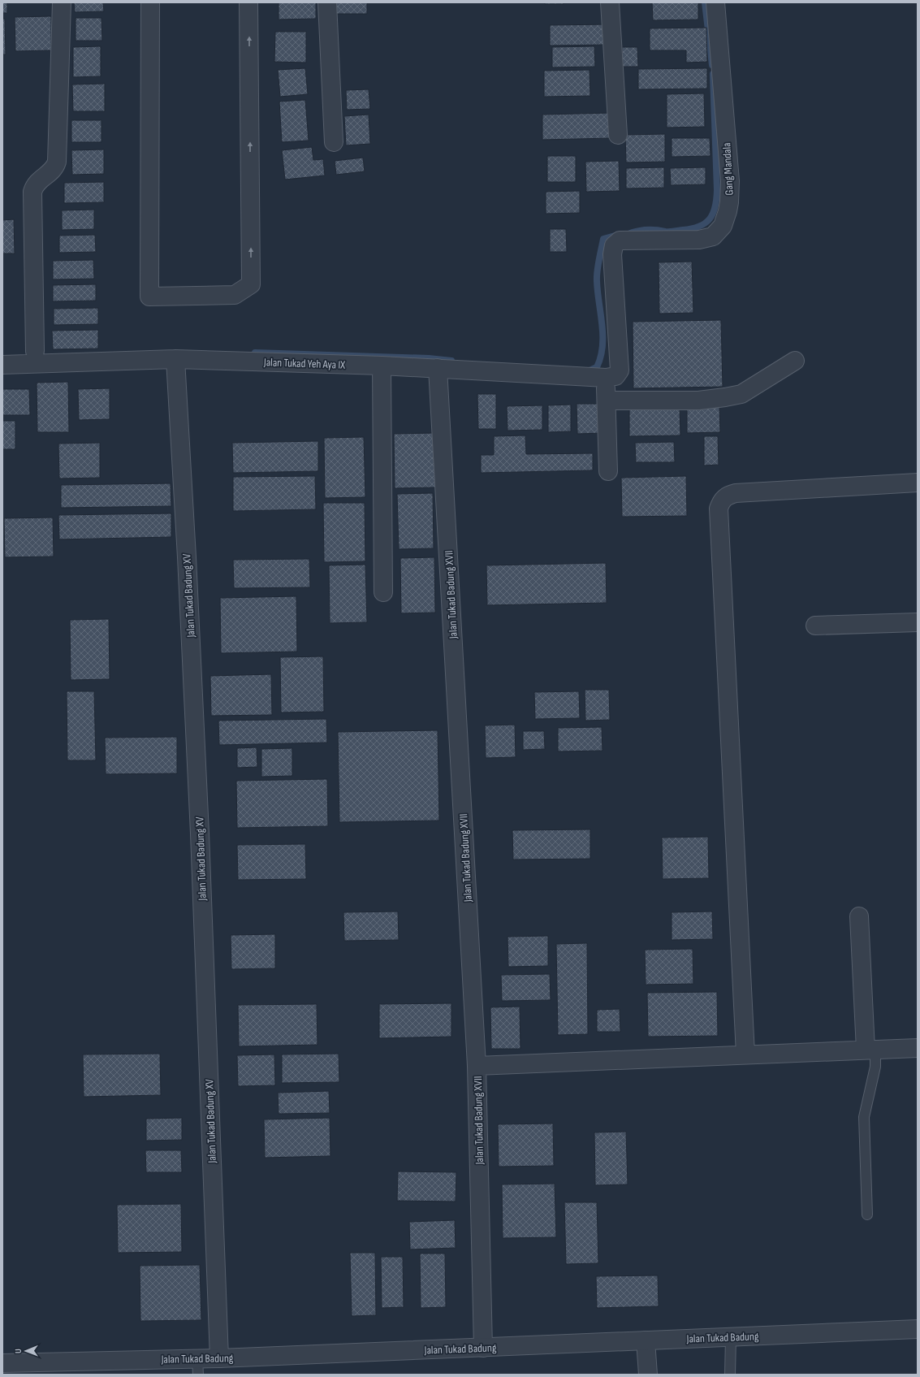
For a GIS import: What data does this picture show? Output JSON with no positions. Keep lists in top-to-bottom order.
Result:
{
  "streets": {
    "street": [
      "Gang Mandala",
      "Jalan Tukad Yeh Aya IX",
      "Jalan Tukad Badung XVII",
      "Jalan Tukad Badung XV",
      "Jalan Tukad Badung"
    ]
  },
  "crossings": [
    ["Gang Mandala", "Jalan Tukad Yeh Aya IX"],
    ["Jalan Tukad Yeh Aya IX", "Jalan Tukad Badung XVII"],
    ["Jalan Tukad Yeh Aya IX", "Jalan Tukad Badung XV"],
    ["Jalan Tukad Badung XVII", "Jalan Tukad Badung"],
    ["Jalan Tukad Badung XV", "Jalan Tukad Badung"]
  ],
  "north": "left"
}
